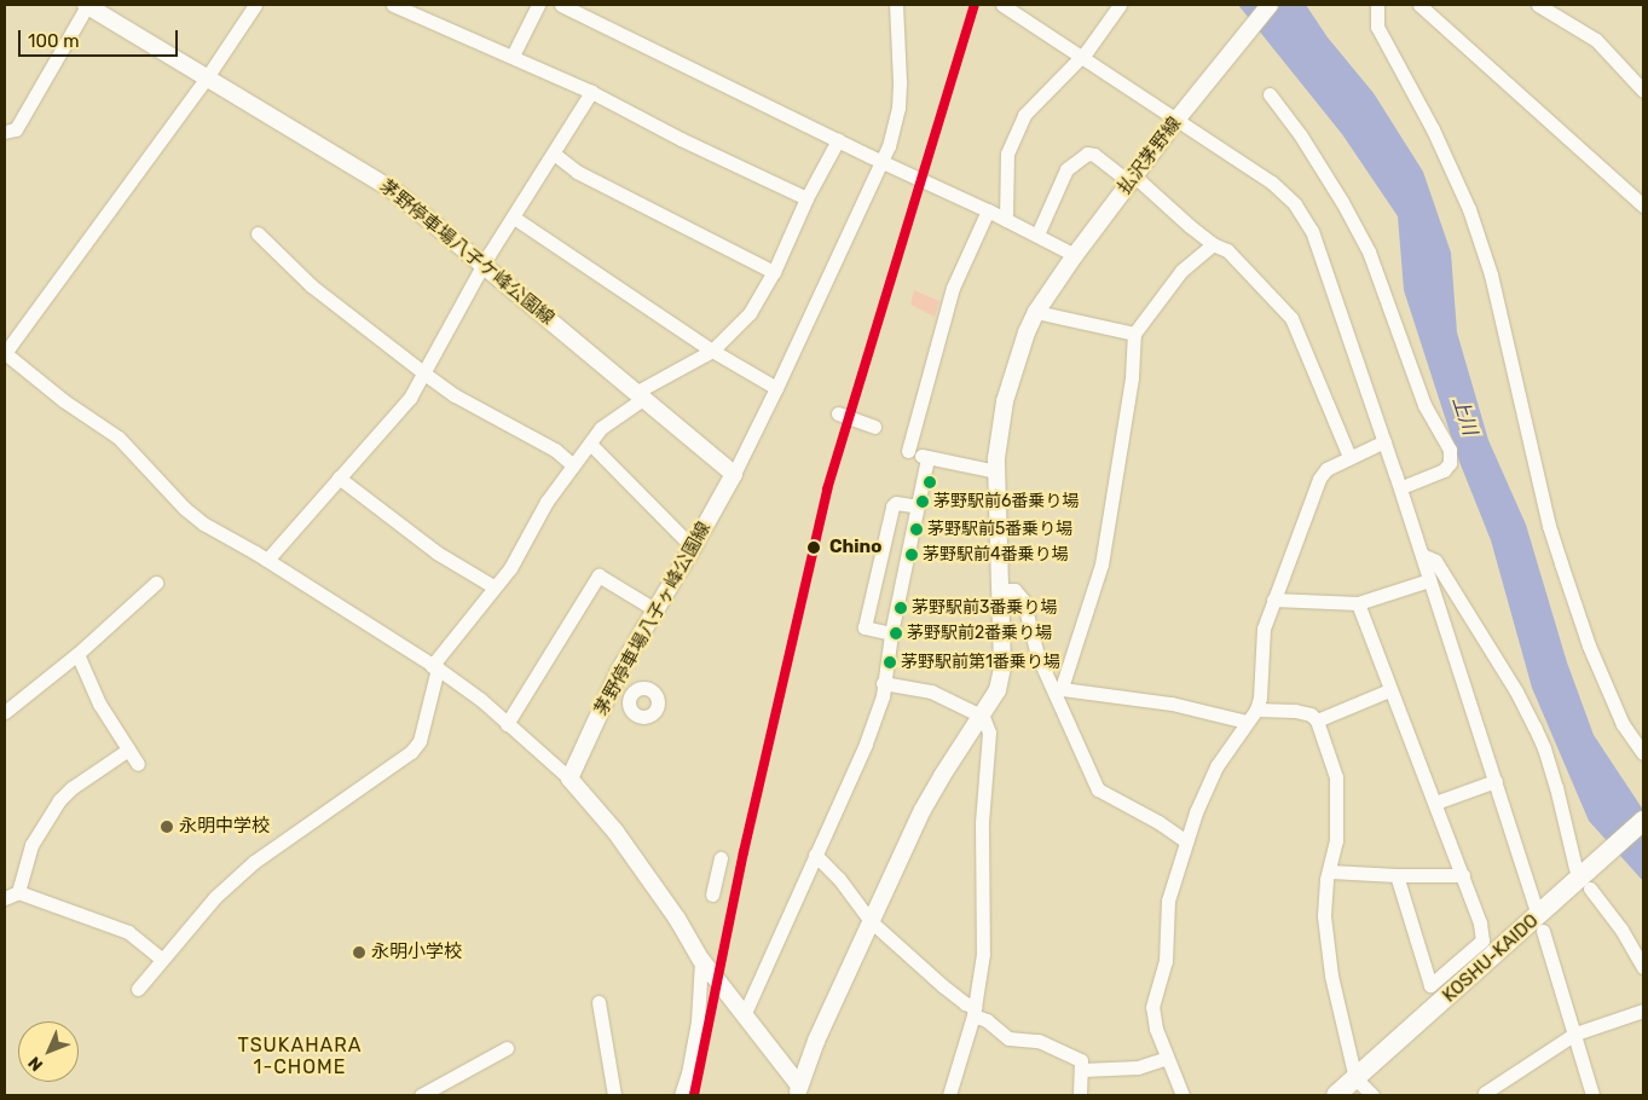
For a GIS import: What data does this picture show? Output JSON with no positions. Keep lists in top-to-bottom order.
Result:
{
  "streets": {
    "highway": ["KOSHU-KAIDO"],
    "main road": ["払沢茅野線", "茅野停車場八子ケ峰公園線", "茅野停車場八子ヶ峰公園線"]
  },
  "crossings": [
    ["茅野停車場八子ケ峰公園線", "茅野停車場八子ヶ峰公園線"]
  ],
  "districts": ["TSUKAHARA 1-CHOME"],
  "water": ["上川"],
  "places": [
    "茅野駅前6番乗り場",
    "茅野駅前5番乗り場",
    "Chino",
    "茅野駅前4番乗り場",
    "茅野駅前3番乗り場",
    "茅野駅前2番乗り場",
    "茅野駅前第1番乗り場",
    "永明中学校",
    "永明小学校"
  ],
  "scale_bar": "100 m",
  "north": "bottom left"
}
